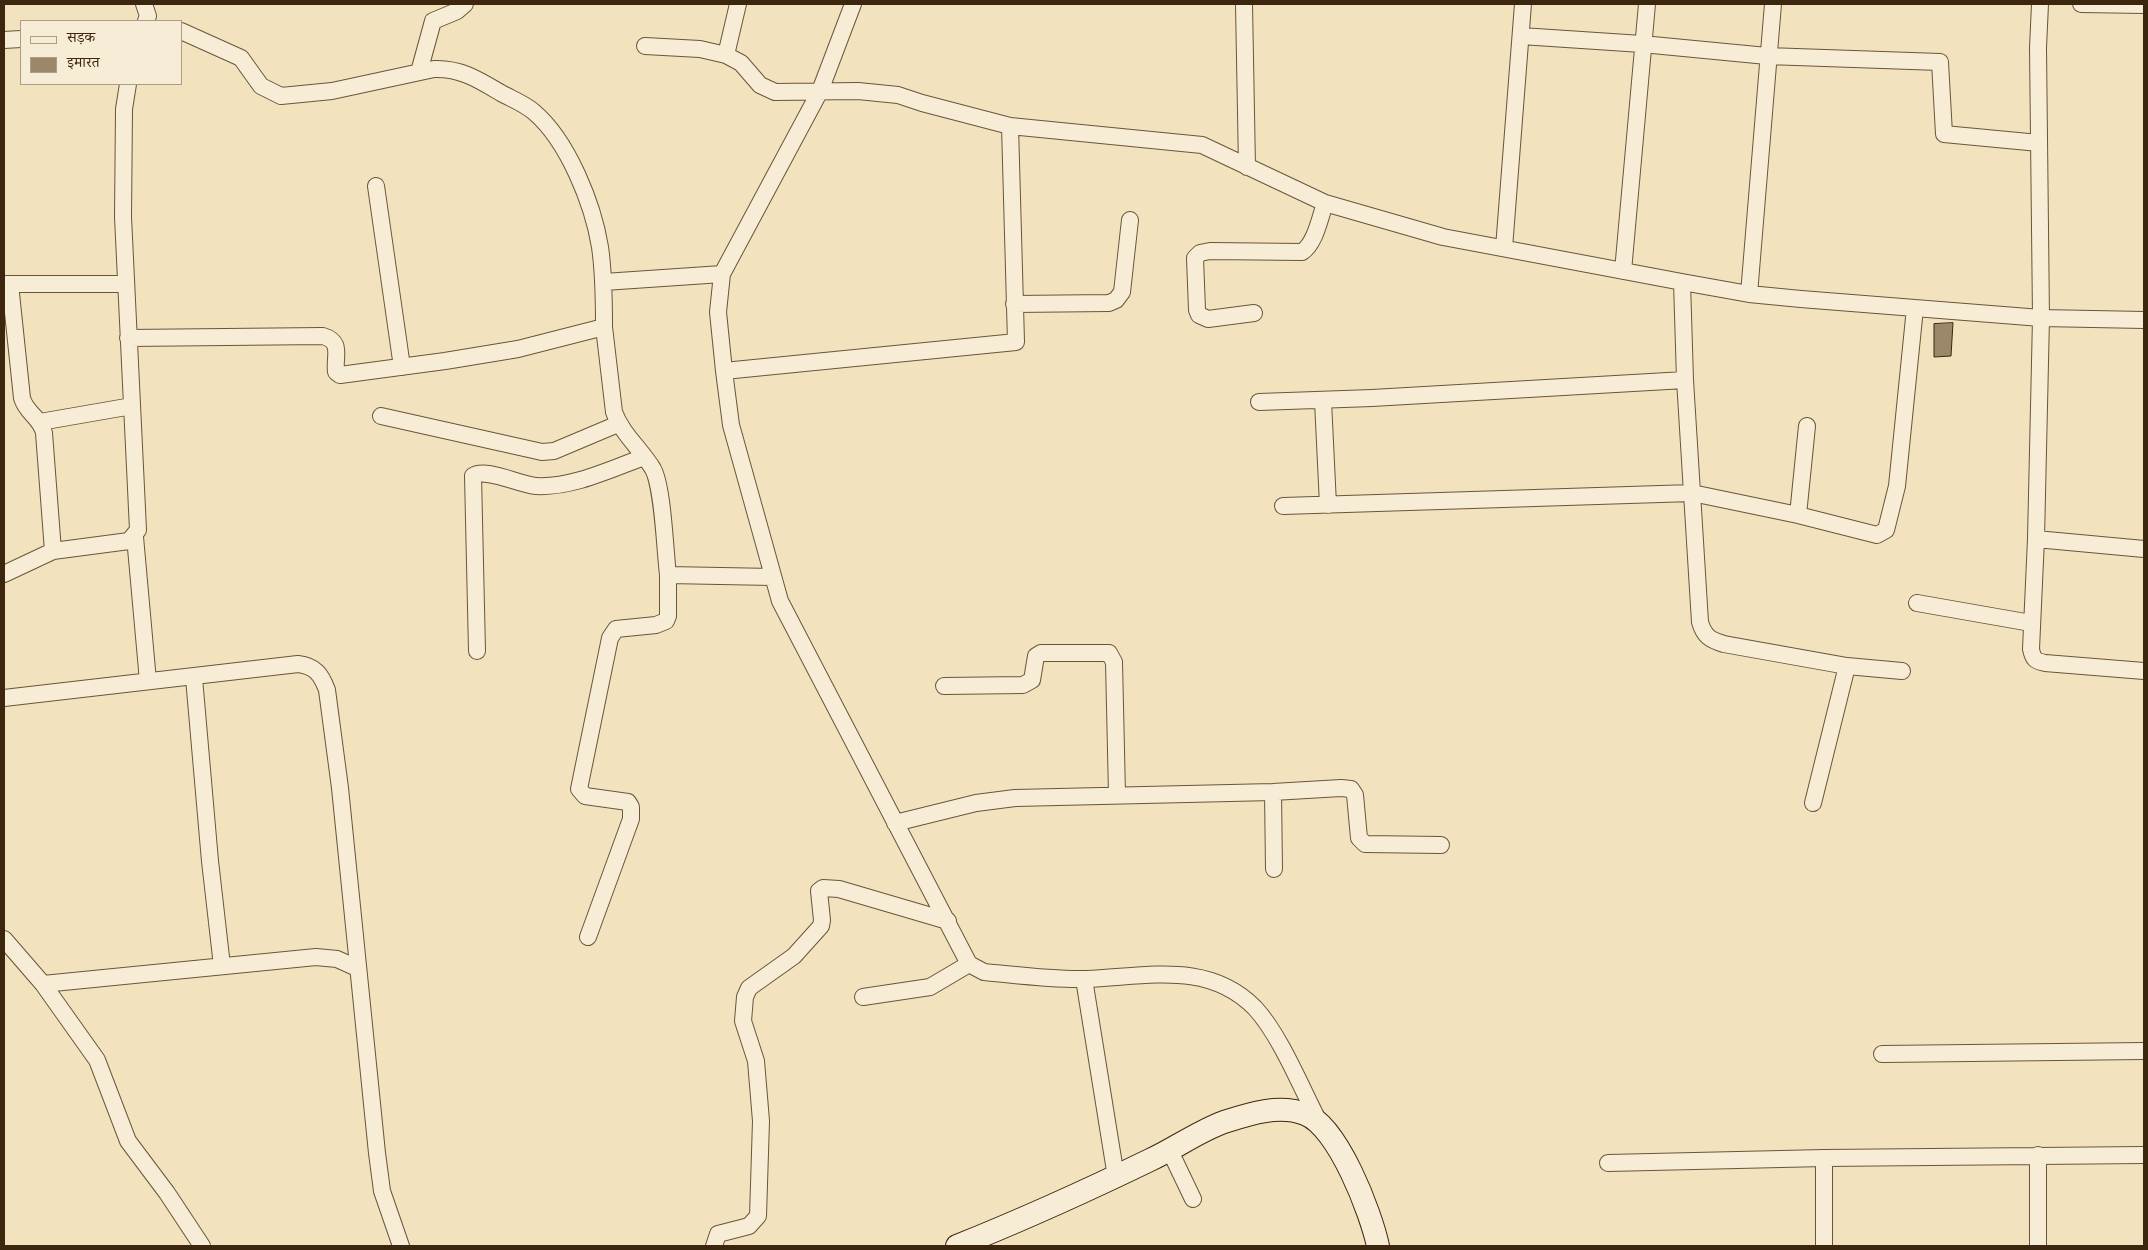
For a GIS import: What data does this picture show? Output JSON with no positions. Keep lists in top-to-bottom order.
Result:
{
  "legend": ["सड़क", "इमारत"]
}
